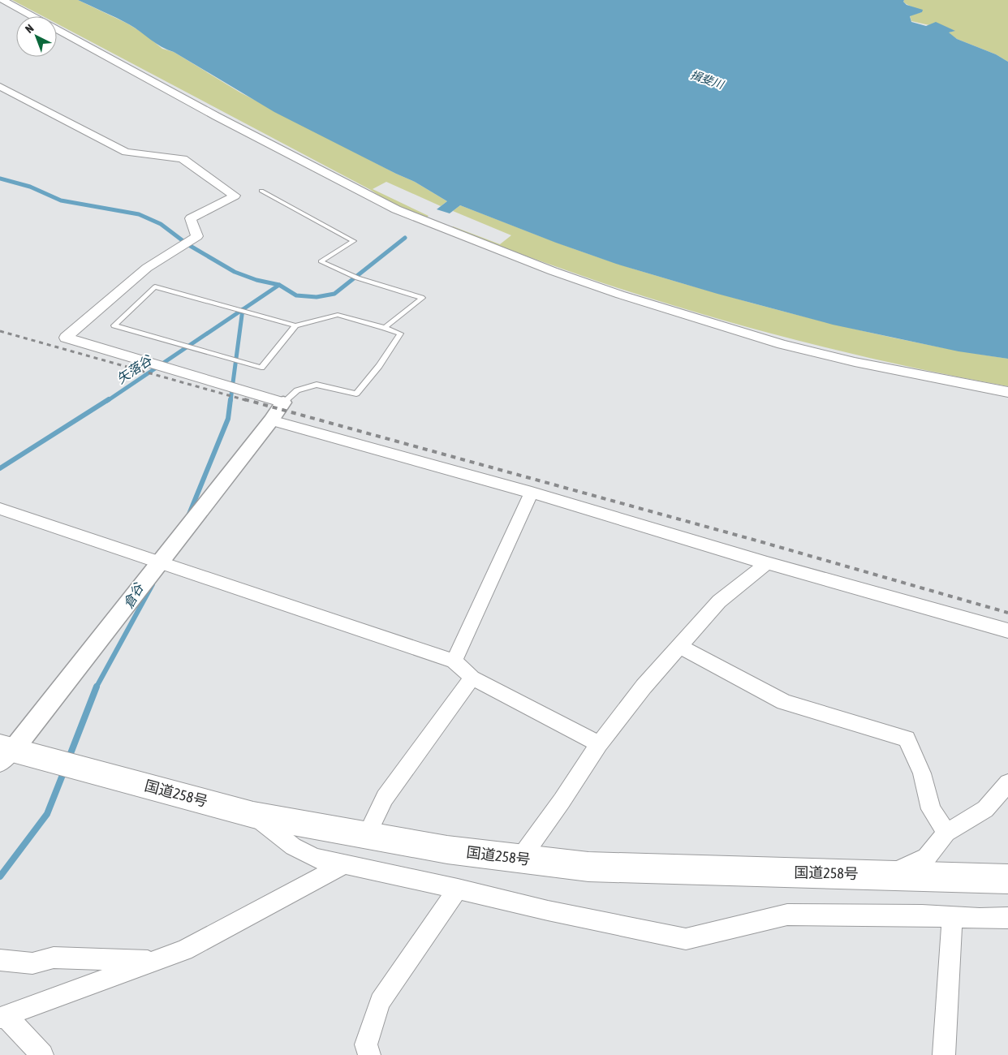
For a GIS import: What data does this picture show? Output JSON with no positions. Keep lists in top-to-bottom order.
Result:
{
  "streets": {
    "highway": ["国道258号"]
  },
  "water": ["揖斐川", "矢落谷", "倉谷"],
  "north": "top left"
}
